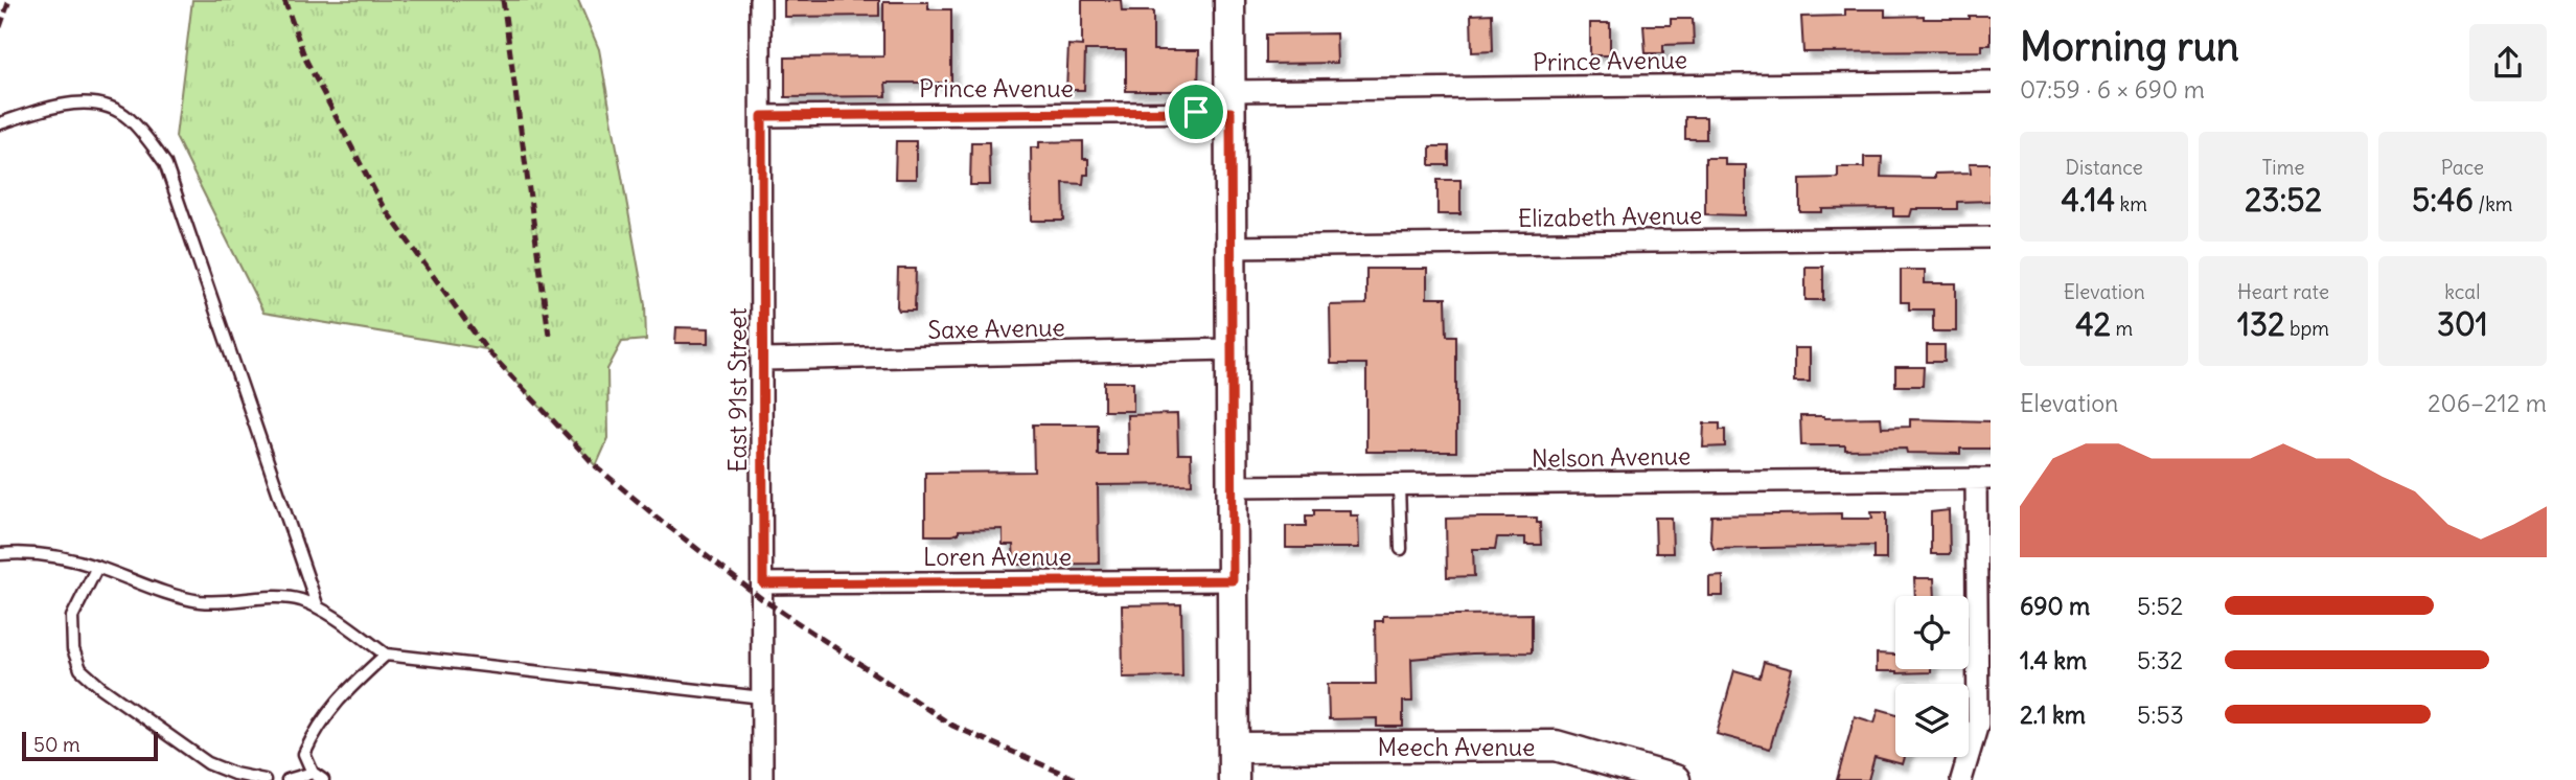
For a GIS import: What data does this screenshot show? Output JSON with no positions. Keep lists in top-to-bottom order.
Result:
{
  "streets": {
    "main road": ["Meech Avenue"],
    "street": [
      "Prince Avenue",
      "Elizabeth Avenue",
      "Saxe Avenue",
      "East 91st Street",
      "Nelson Avenue",
      "Loren Avenue"
    ]
  },
  "crossings": [
    ["Prince Avenue", "East 91st Street"],
    ["Saxe Avenue", "East 91st Street"],
    ["East 91st Street", "Loren Avenue"]
  ],
  "scale_bar": "50 m",
  "page": {
    "heading": ["Morning run", "07:59 · 6 × 690 m"],
    "stats": [
      ["Distance", "4.14 km"],
      ["Time", "23:52"],
      ["Pace", "5:46 /km"],
      ["Elevation", "42 m"],
      ["Heart rate", "132 bpm"],
      ["kcal", "301"]
    ],
    "chart": ["Elevation", "206–212 m"],
    "list": [
      {
        "name": "690 m",
        "note": "5:52"
      },
      {
        "name": "1.4 km",
        "note": "5:32"
      },
      {
        "name": "2.1 km",
        "note": "5:53"
      }
    ],
    "scale": "50 m"
  }
}
